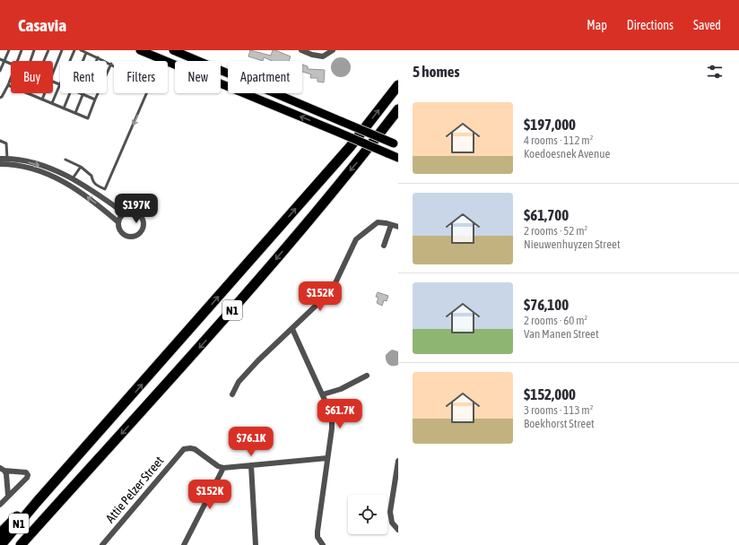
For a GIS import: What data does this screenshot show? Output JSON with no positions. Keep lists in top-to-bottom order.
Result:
{
  "streets": {
    "highway": ["N1"],
    "street": ["Attie Pelzer Street"]
  },
  "page": {
    "header": "Casavia",
    "nav": ["Map", "Directions", "Saved"],
    "heading": "5 homes",
    "chip": [
      "Buy",
      "Rent",
      "Filters",
      "New",
      "Apartment"
    ],
    "list": [
      {
        "name": "$197,000",
        "note": "4 rooms · 112 m² · Koedoesnek Avenue"
      },
      {
        "name": "$61,700",
        "note": "2 rooms · 52 m² · Nieuwenhuyzen Street"
      },
      {
        "name": "$76,100",
        "note": "2 rooms · 60 m² · Van Manen Street"
      },
      {
        "name": "$152,000",
        "note": "3 rooms · 113 m² · Boekhorst Street"
      }
    ],
    "price": [
      "$197K",
      "$152K",
      "$61.7K",
      "$76.1K",
      "$152K"
    ]
  }
}
